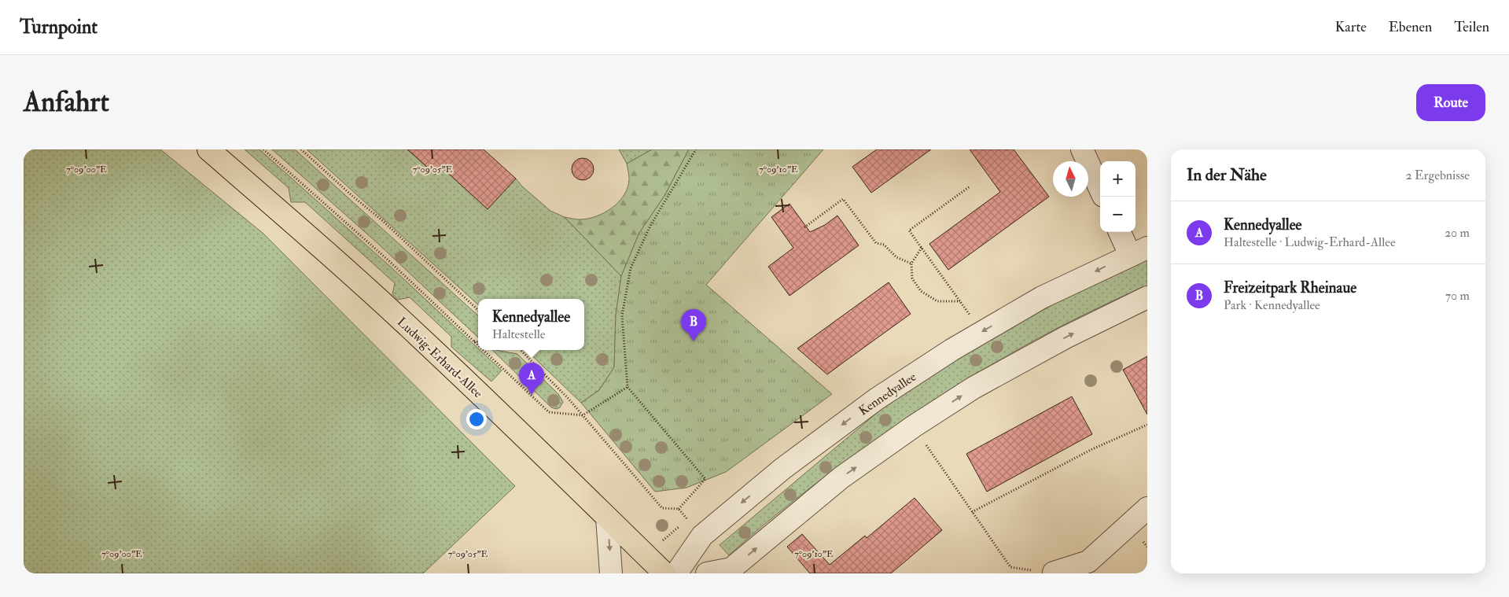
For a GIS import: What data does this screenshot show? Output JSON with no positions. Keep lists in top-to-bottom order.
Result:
{
  "streets": {
    "main road": ["Ludwig-Erhard-Allee"],
    "street": ["Kennedyallee"]
  },
  "north": "top",
  "page": {
    "header": "Turnpoint",
    "nav": ["Karte", "Ebenen", "Teilen"],
    "buttons": "Route",
    "title": "Anfahrt",
    "heading": ["In der Nähe", "2 Ergebnisse"],
    "map_buttons": ["+", "−"],
    "list": [
      {
        "mark": "A",
        "name": "Kennedyallee",
        "note": "Haltestelle · Ludwig-Erhard-Allee",
        "value": "20 m"
      },
      {
        "mark": "B",
        "name": "Freizeitpark Rheinaue",
        "note": "Park · Kennedyallee",
        "value": "70 m"
      }
    ],
    "popup": ["Kennedyallee", "Haltestelle"],
    "pins": ["B", "A"]
  },
  "coordinates": ["7°09'00\"E", "7°09'05\"E", "7°09'10\"E"]
}
